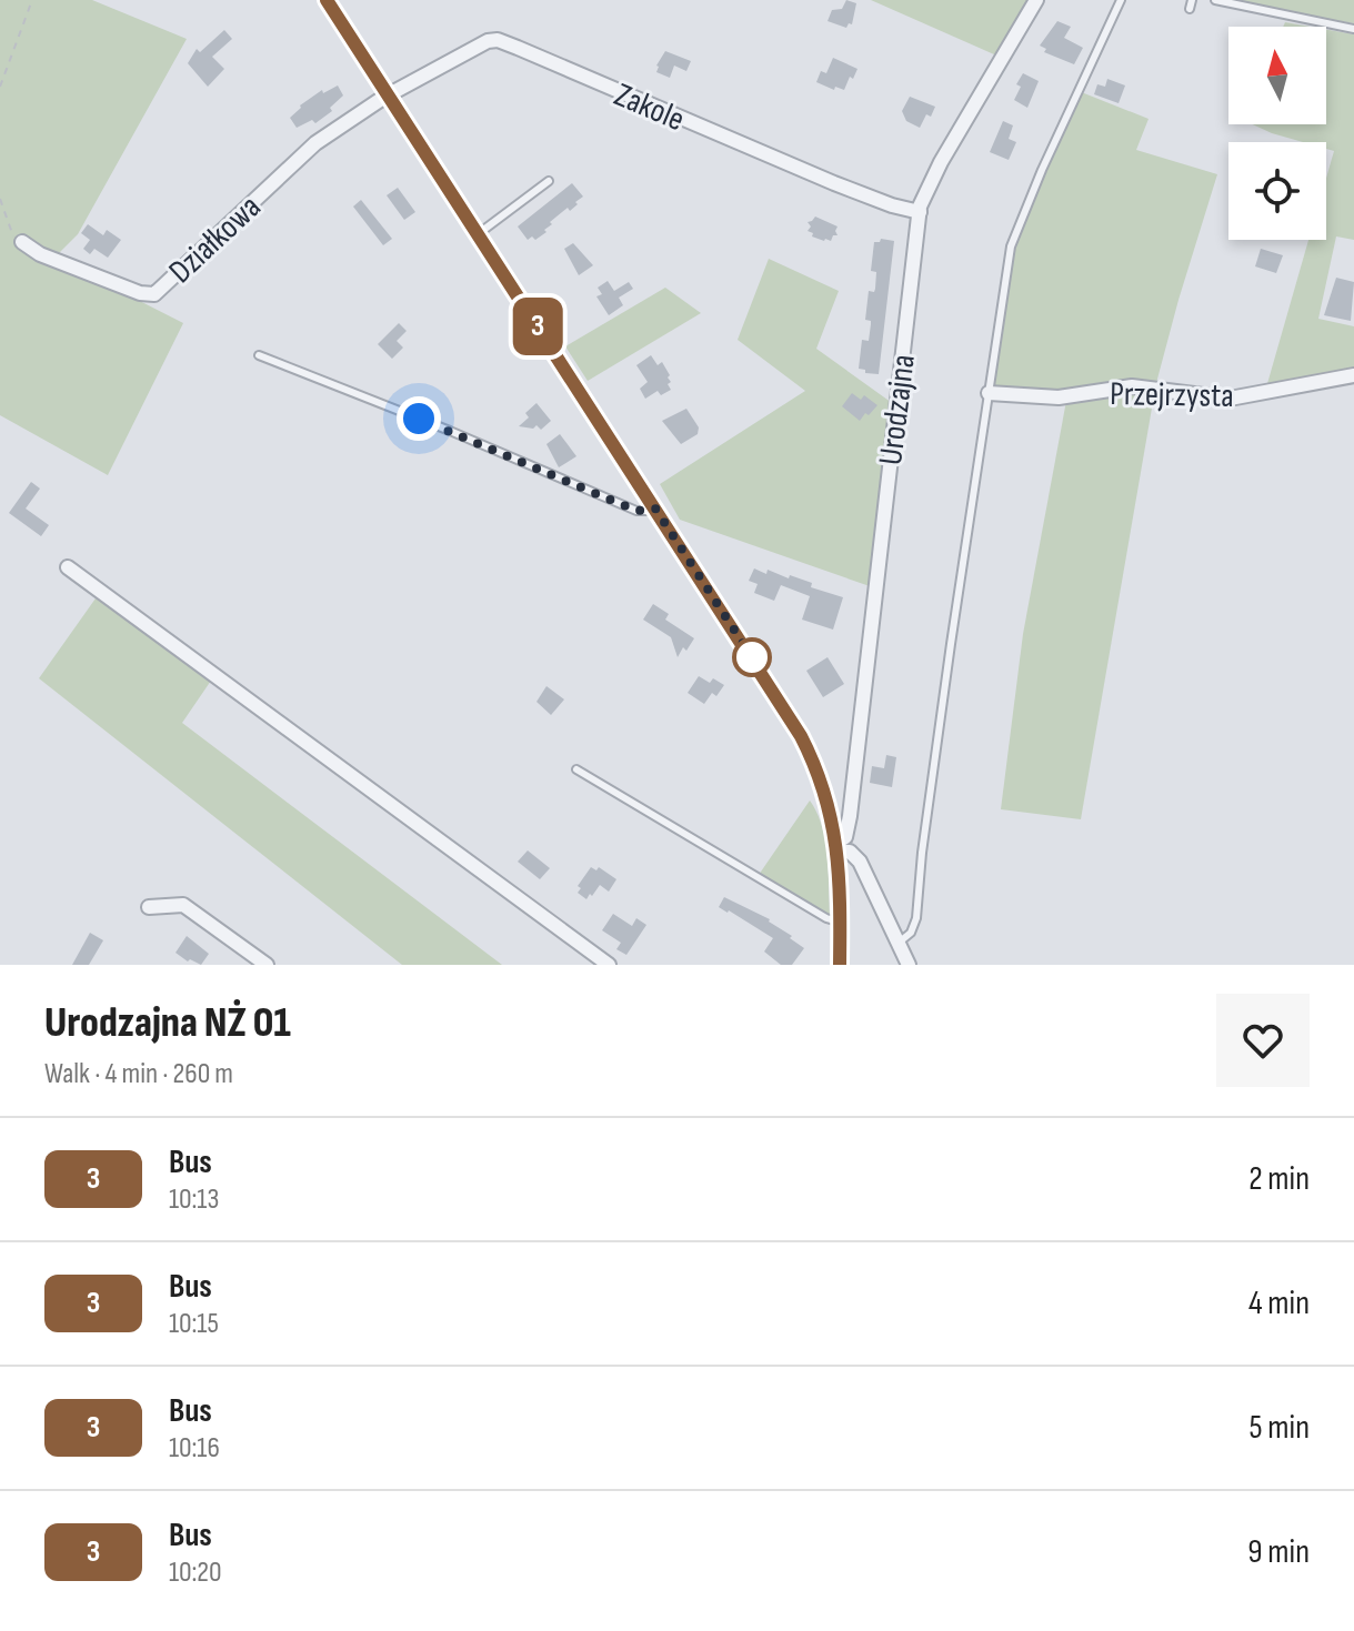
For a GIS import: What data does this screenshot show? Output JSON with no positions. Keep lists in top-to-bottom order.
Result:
{
  "streets": {
    "street": [
      "Zakole",
      "Działkowa",
      "Przejrzysta",
      "Urodzajna"
    ]
  },
  "crossings": [
    ["Zakole", "Działkowa"],
    ["Zakole", "Urodzajna"]
  ],
  "lines": ["bus line 3"],
  "north": "top",
  "page": {
    "on_map": "3",
    "heading": ["Urodzajna NŻ 01", "Walk · 4 min · 260 m"],
    "list": [
      {
        "mark": "3",
        "name": "Bus",
        "note": "10:13",
        "value": "2 min"
      },
      {
        "mark": "3",
        "name": "Bus",
        "note": "10:15",
        "value": "4 min"
      },
      {
        "mark": "3",
        "name": "Bus",
        "note": "10:16",
        "value": "5 min"
      },
      {
        "mark": "3",
        "name": "Bus",
        "note": "10:20",
        "value": "9 min"
      }
    ]
  }
}
